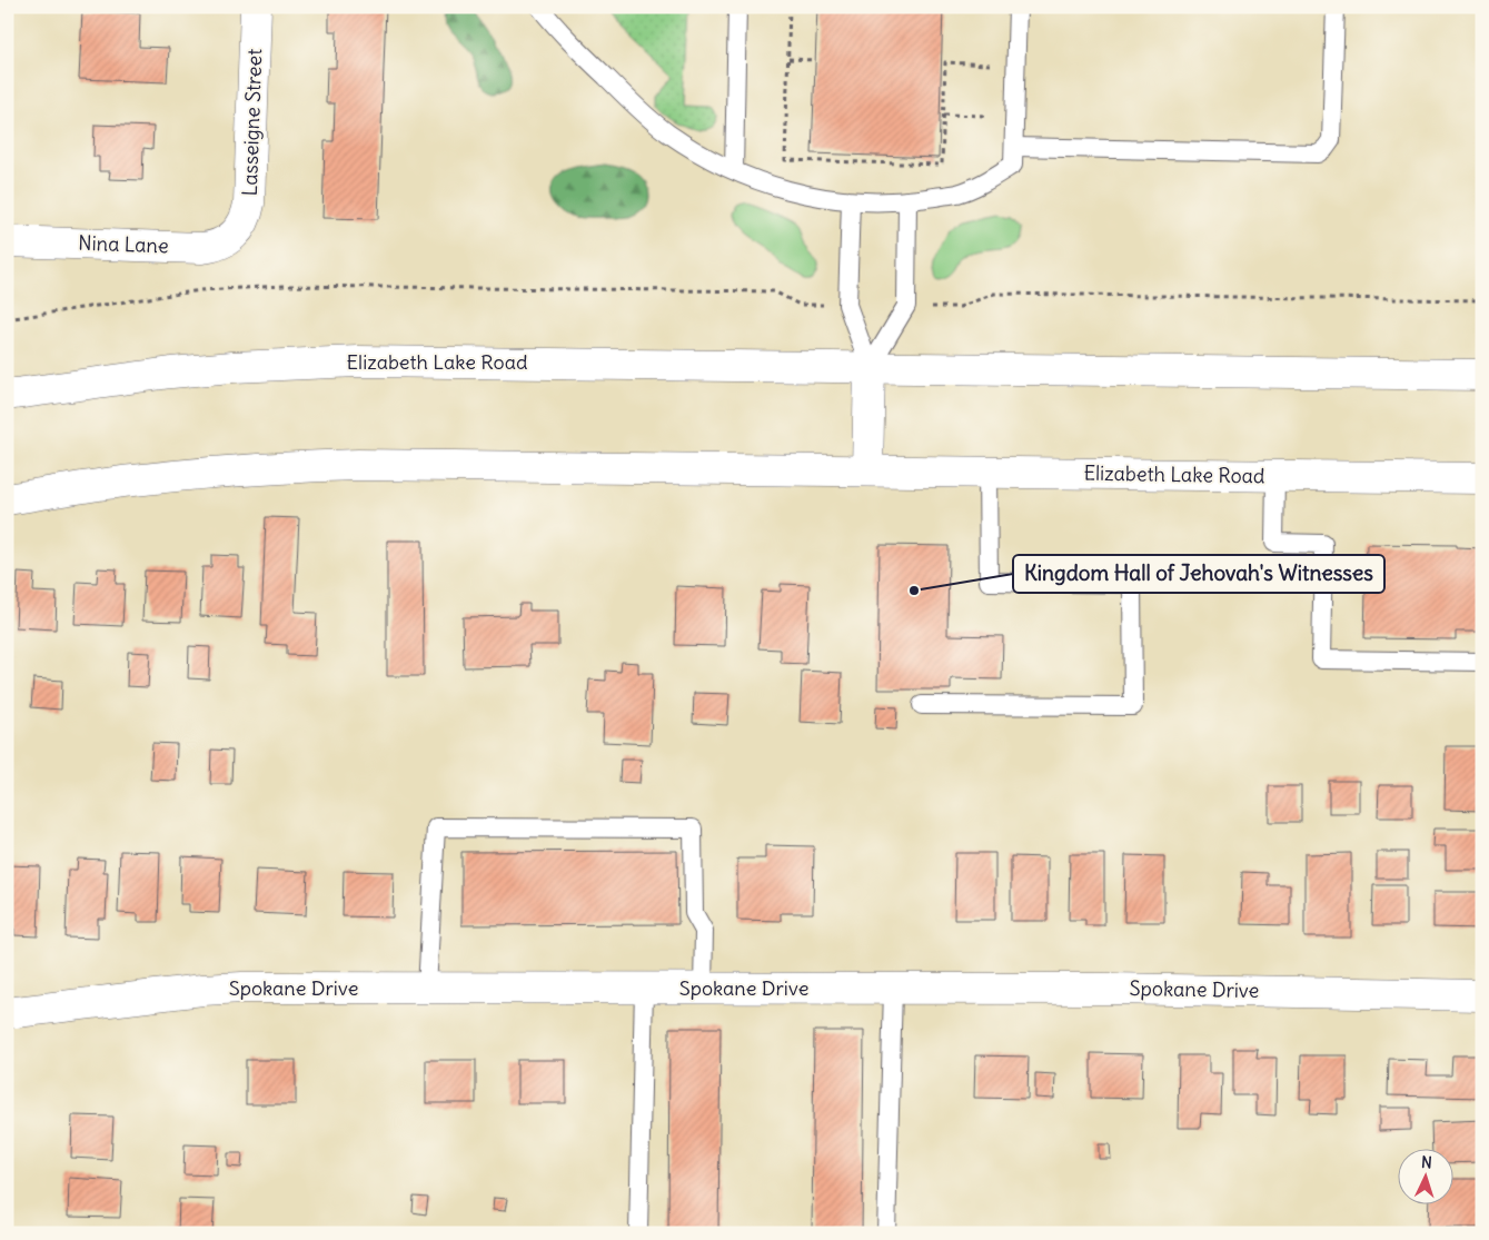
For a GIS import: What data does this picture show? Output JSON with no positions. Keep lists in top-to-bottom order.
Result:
{
  "streets": {
    "street": [
      "Lasseigne Street",
      "Nina Lane",
      "Elizabeth Lake Road",
      "Spokane Drive"
    ]
  },
  "crossings": [
    ["Lasseigne Street", "Nina Lane"]
  ],
  "places": ["Kingdom Hall of Jehovah's Witnesses"],
  "north": "top"
}
